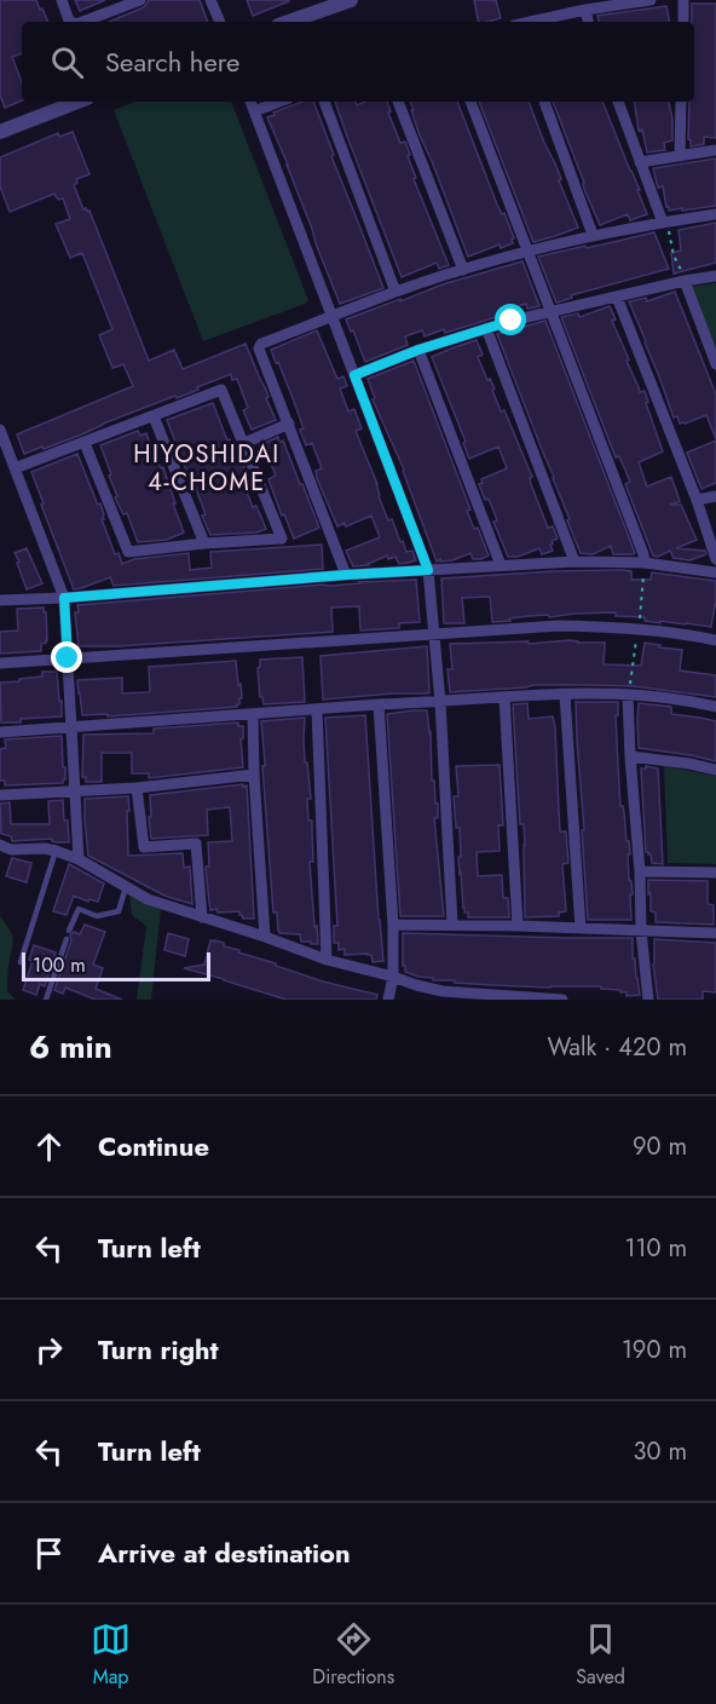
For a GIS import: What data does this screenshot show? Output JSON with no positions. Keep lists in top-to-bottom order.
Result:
{
  "districts": ["HIYOSHIDAI 4-CHOME"],
  "scale_bar": "100 m",
  "page": {
    "search": "Search here",
    "scale": "100 m",
    "heading": ["6 min", "Walk · 420 m"],
    "list": [
      ["Continue", "90 m"],
      ["Turn left", "110 m"],
      ["Turn right", "190 m"],
      ["Turn left", "30 m"],
      "Arrive at destination"
    ],
    "nav": ["Map", "Directions", "Saved"]
  }
}
